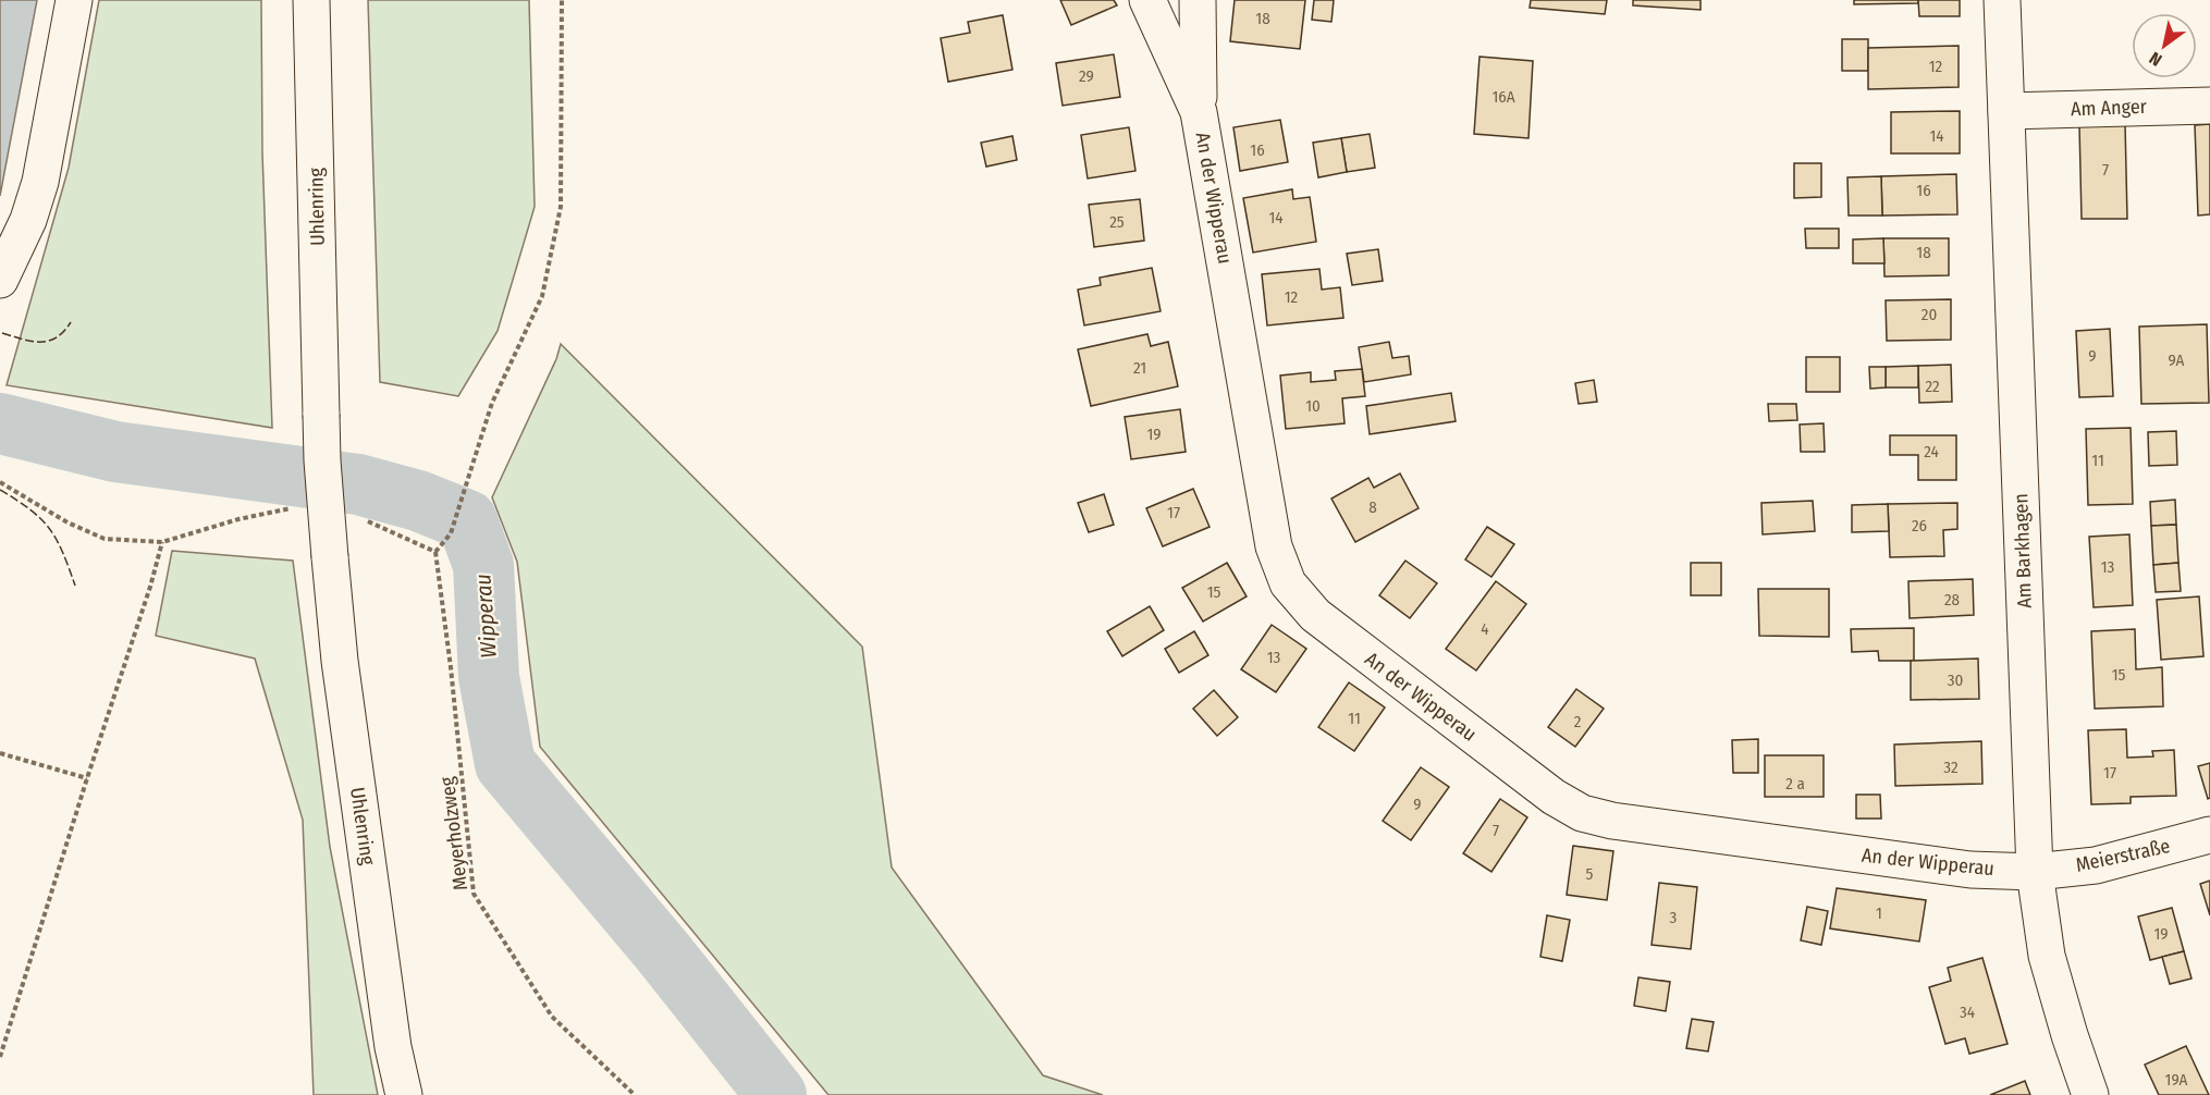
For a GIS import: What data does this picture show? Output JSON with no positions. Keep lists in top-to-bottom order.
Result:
{
  "streets": {
    "main road": [
      "Am Anger",
      "An der Wipperau",
      "Uhlenring",
      "Am Barkhagen",
      "Meierstraße"
    ],
    "path": ["Meyerholzweg"]
  },
  "crossings": [
    ["Am Anger", "Am Barkhagen"],
    ["An der Wipperau", "Am Barkhagen"],
    ["An der Wipperau", "Meierstraße"],
    ["Am Barkhagen", "Meierstraße"]
  ],
  "water": ["Wipperau"],
  "house_numbers": [
    "18",
    "12",
    "29",
    "16A",
    "14",
    "16",
    "7",
    "16",
    "14",
    "25",
    "18",
    "12",
    "20",
    "9",
    "9A",
    "21",
    "22",
    "10",
    "19",
    "24",
    "11",
    "8",
    "17",
    "26",
    "13",
    "15",
    "28",
    "4",
    "13",
    "15",
    "30",
    "11",
    "2",
    "32",
    "17",
    "2 a",
    "9",
    "7",
    "5",
    "1",
    "3",
    "19",
    "34",
    "19A"
  ],
  "north": "bottom left"
}
